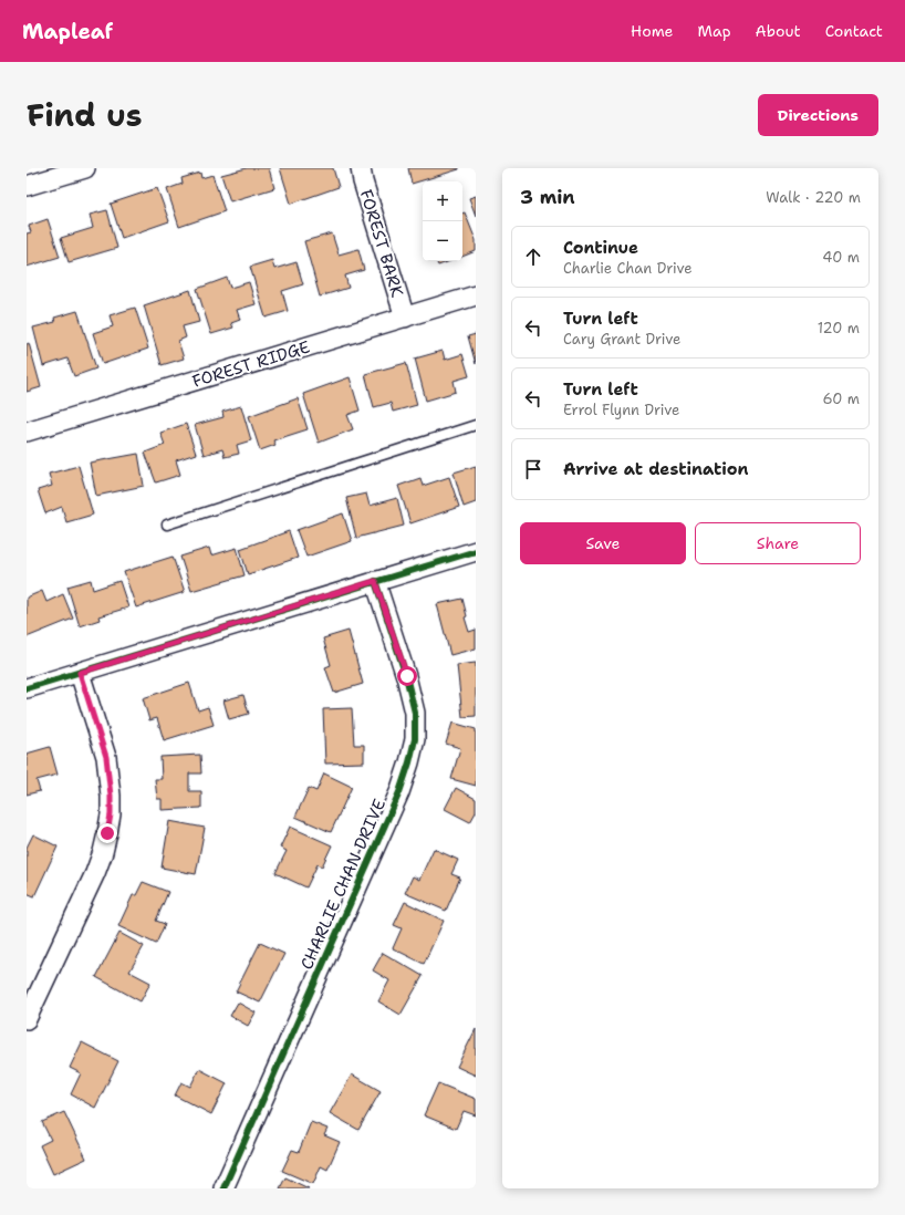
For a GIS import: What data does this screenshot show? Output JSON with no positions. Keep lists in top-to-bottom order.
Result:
{
  "streets": {
    "street": ["FOREST BARK", "FOREST RIDGE", "CHARLIE CHAN DRIVE"]
  },
  "crossings": [
    ["FOREST BARK", "FOREST RIDGE"]
  ],
  "page": {
    "header": "Mapleaf",
    "nav": [
      "Home",
      "Map",
      "About",
      "Contact"
    ],
    "title": "Find us",
    "buttons": [
      "Directions",
      ["Save", "Share"]
    ],
    "heading": ["3 min", "Walk · 220 m"],
    "map_buttons": ["+", "−"],
    "list": [
      ["Continue", "Charlie Chan Drive", "40 m"],
      ["Turn left", "Cary Grant Drive", "120 m"],
      ["Turn left", "Errol Flynn Drive", "60 m"],
      "Arrive at destination"
    ]
  }
}
